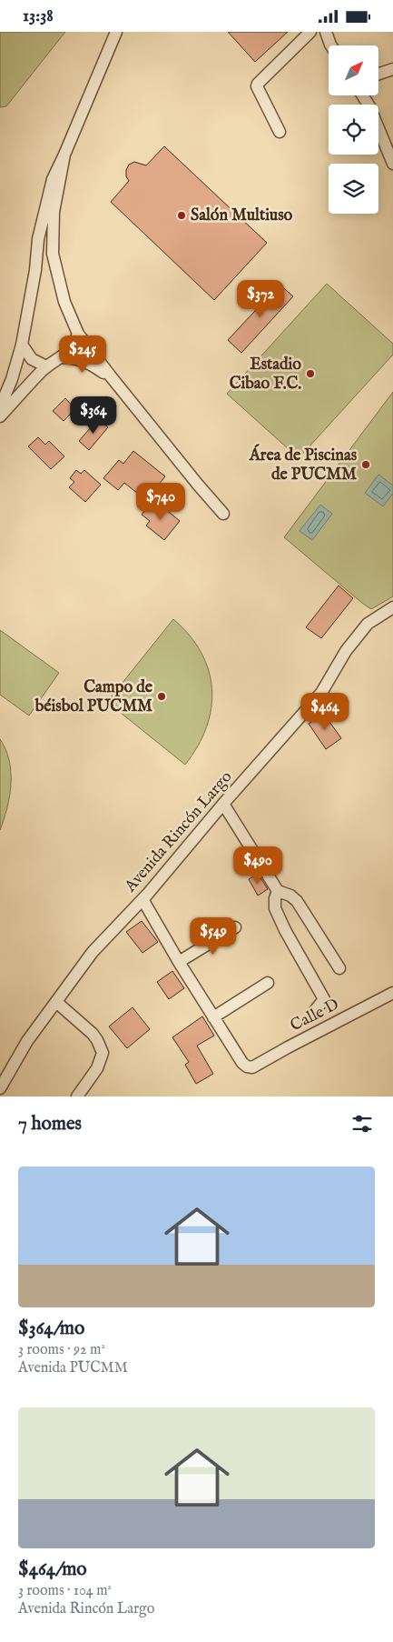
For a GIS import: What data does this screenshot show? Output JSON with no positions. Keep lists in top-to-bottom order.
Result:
{
  "streets": {
    "street": ["Avenida Rincón Largo", "Calle D"]
  },
  "places": [
    "Salón Multiuso",
    "Estadio Cibao F.C.",
    "Área de Piscinas de PUCMM",
    "Campo de béisbol PUCMM"
  ],
  "north": "top right",
  "page": {
    "status": "13:38",
    "price": [
      "$372",
      "$245",
      "$364",
      "$740",
      "$464",
      "$490",
      "$549"
    ],
    "heading": "7 homes",
    "list": [
      {
        "name": "$364/mo",
        "note": "3 rooms · 92 m² · Avenida PUCMM"
      },
      {
        "name": "$464/mo",
        "note": "3 rooms · 104 m² · Avenida Rincón Largo"
      }
    ]
  }
}
